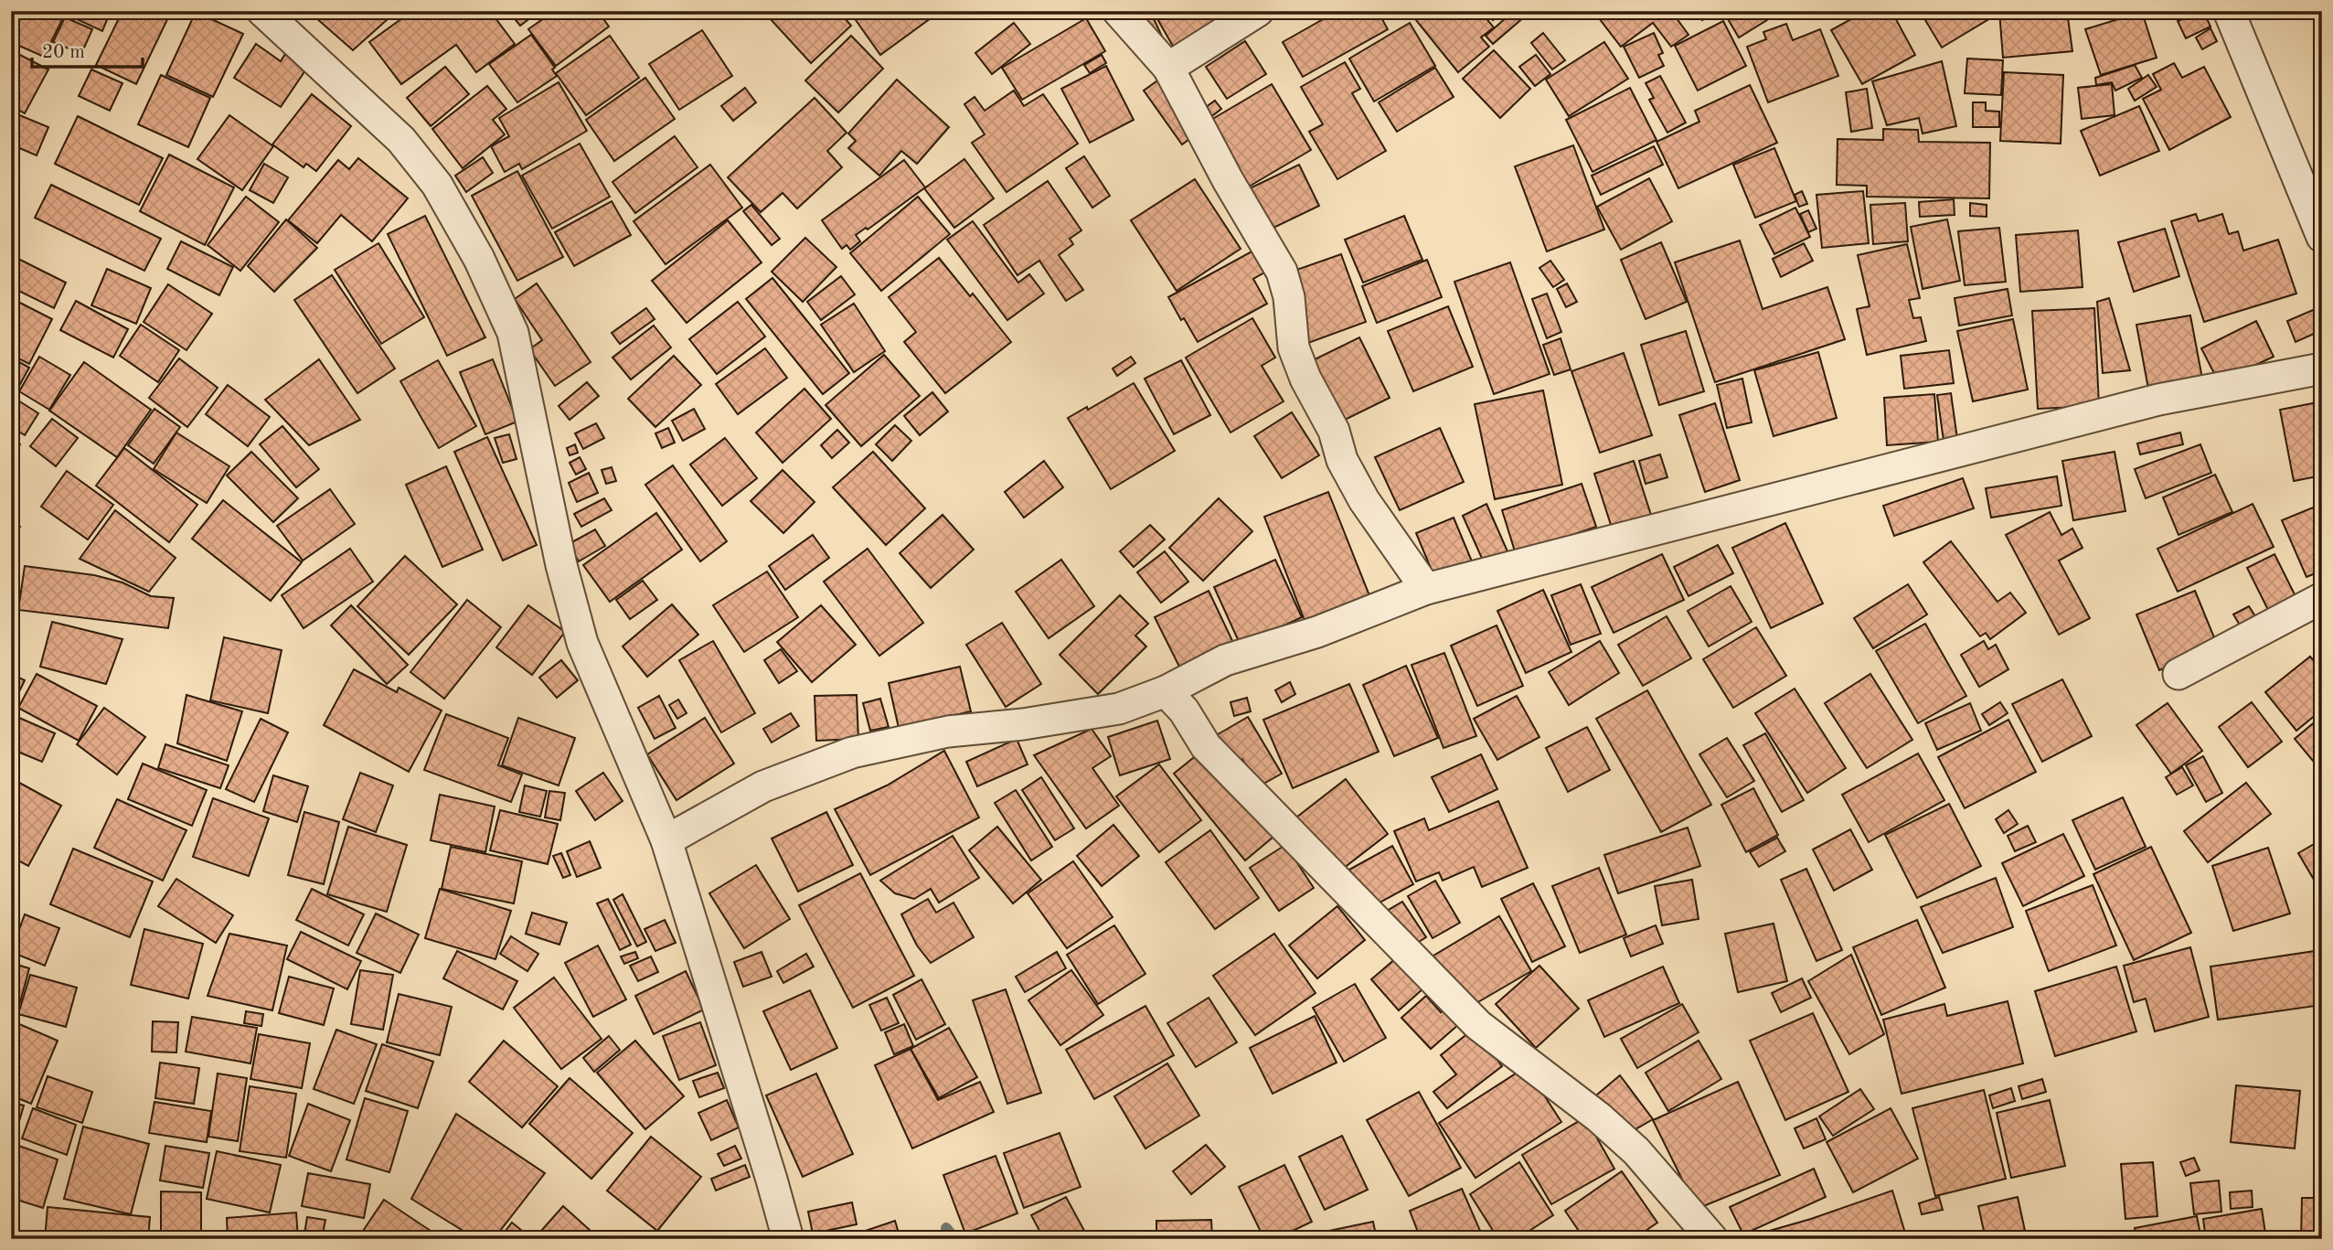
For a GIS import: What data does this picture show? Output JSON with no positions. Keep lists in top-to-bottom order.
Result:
{
  "scale_bar": "20 m"
}
